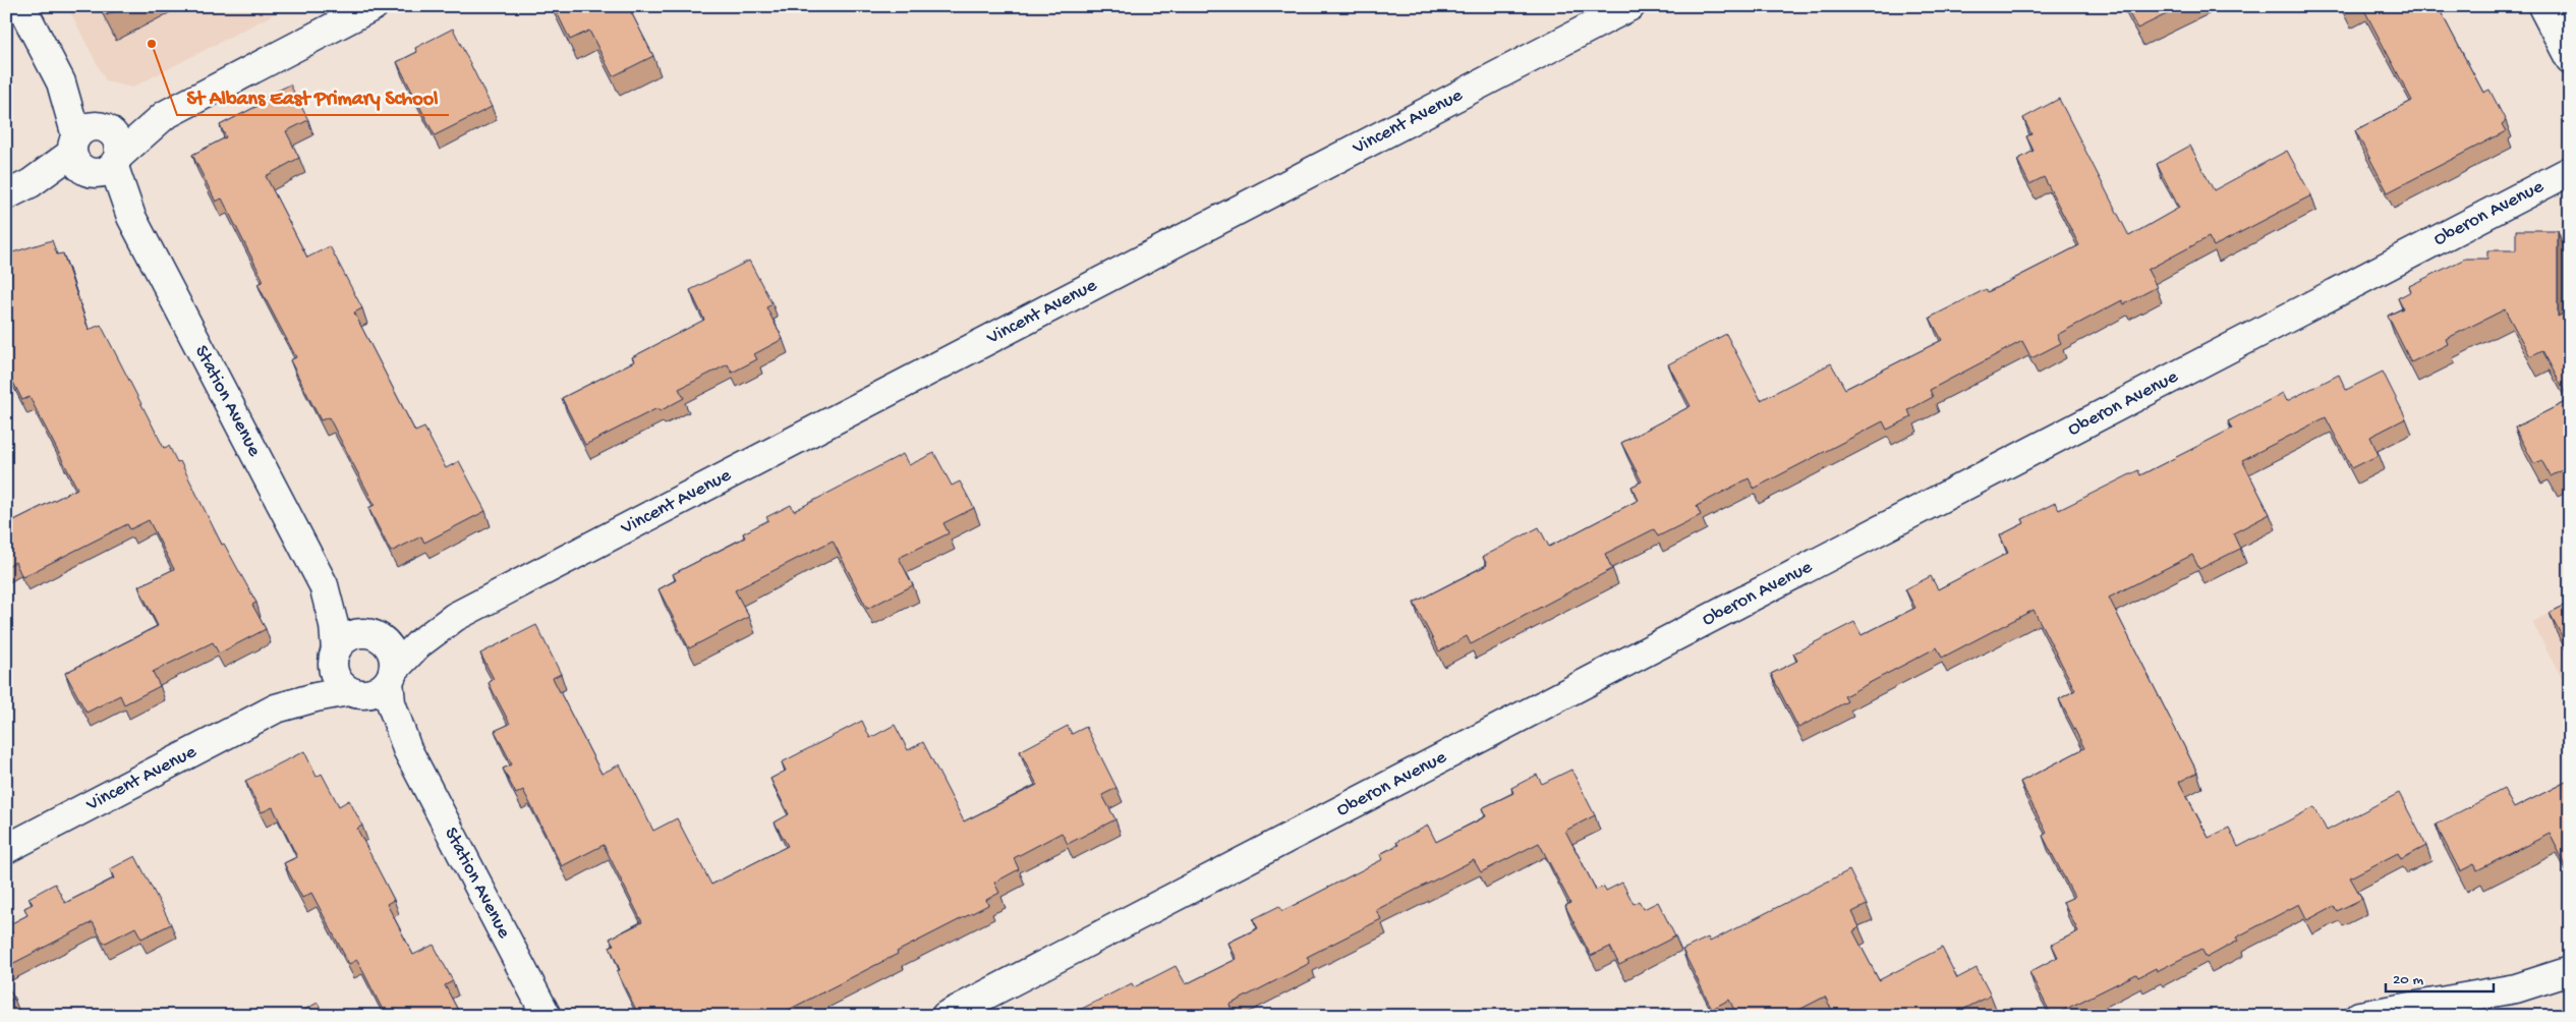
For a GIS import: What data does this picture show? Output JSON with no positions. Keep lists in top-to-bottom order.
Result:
{
  "streets": {
    "street": ["Vincent Avenue", "Oberon Avenue", "Station Avenue"]
  },
  "crossings": [
    ["Vincent Avenue", "Station Avenue"]
  ],
  "places": ["St Albans East Primary School"],
  "scale_bar": "20 m"
}
